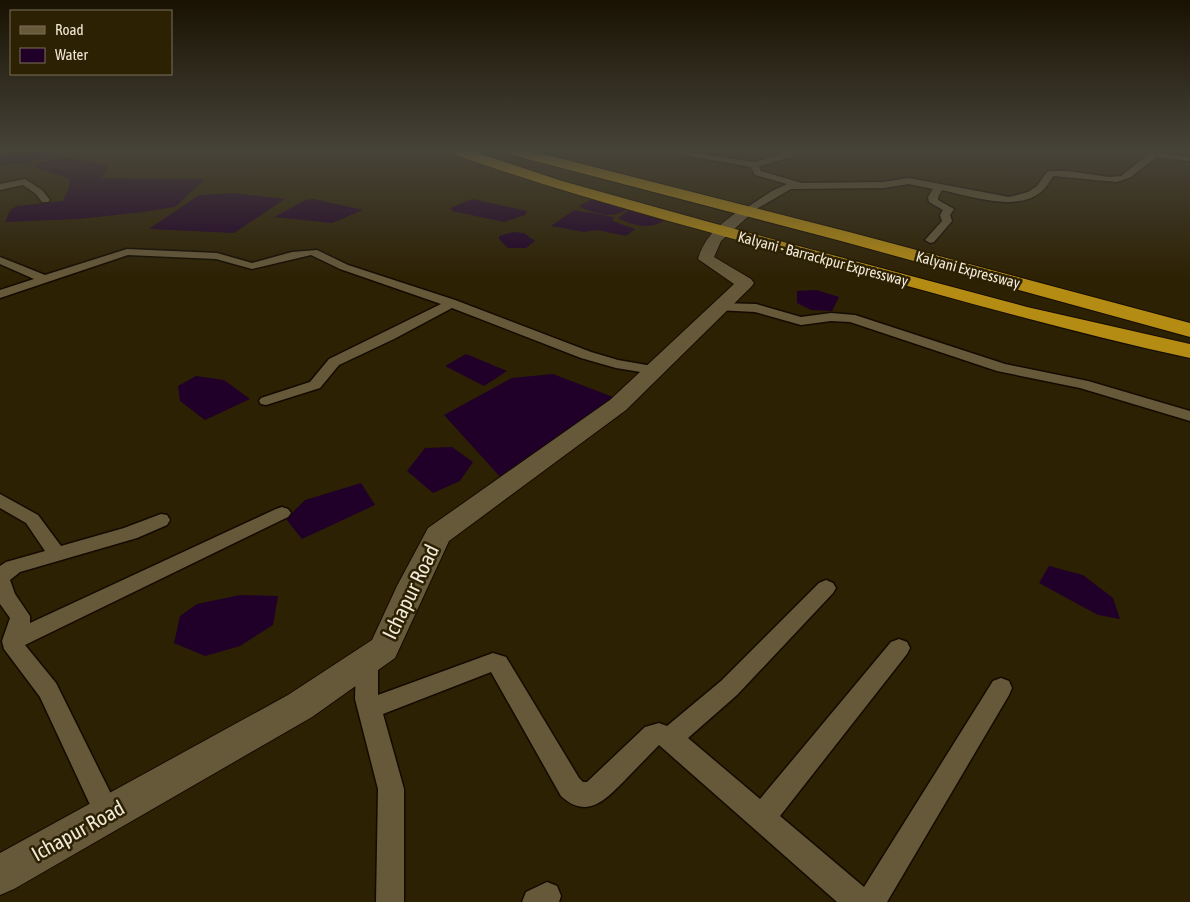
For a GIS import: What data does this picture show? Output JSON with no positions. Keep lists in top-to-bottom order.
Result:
{
  "streets": {
    "highway": ["Kalyani - Barrackpur Expressway", "Kalyani Expressway"],
    "street": ["Ichapur Road"]
  },
  "crossings": [
    ["Kalyani - Barrackpur Expressway", "Kalyani Expressway"],
    ["Kalyani - Barrackpur Expressway", "Ichapur Road"]
  ],
  "legend": ["Road", "Water"]
}
